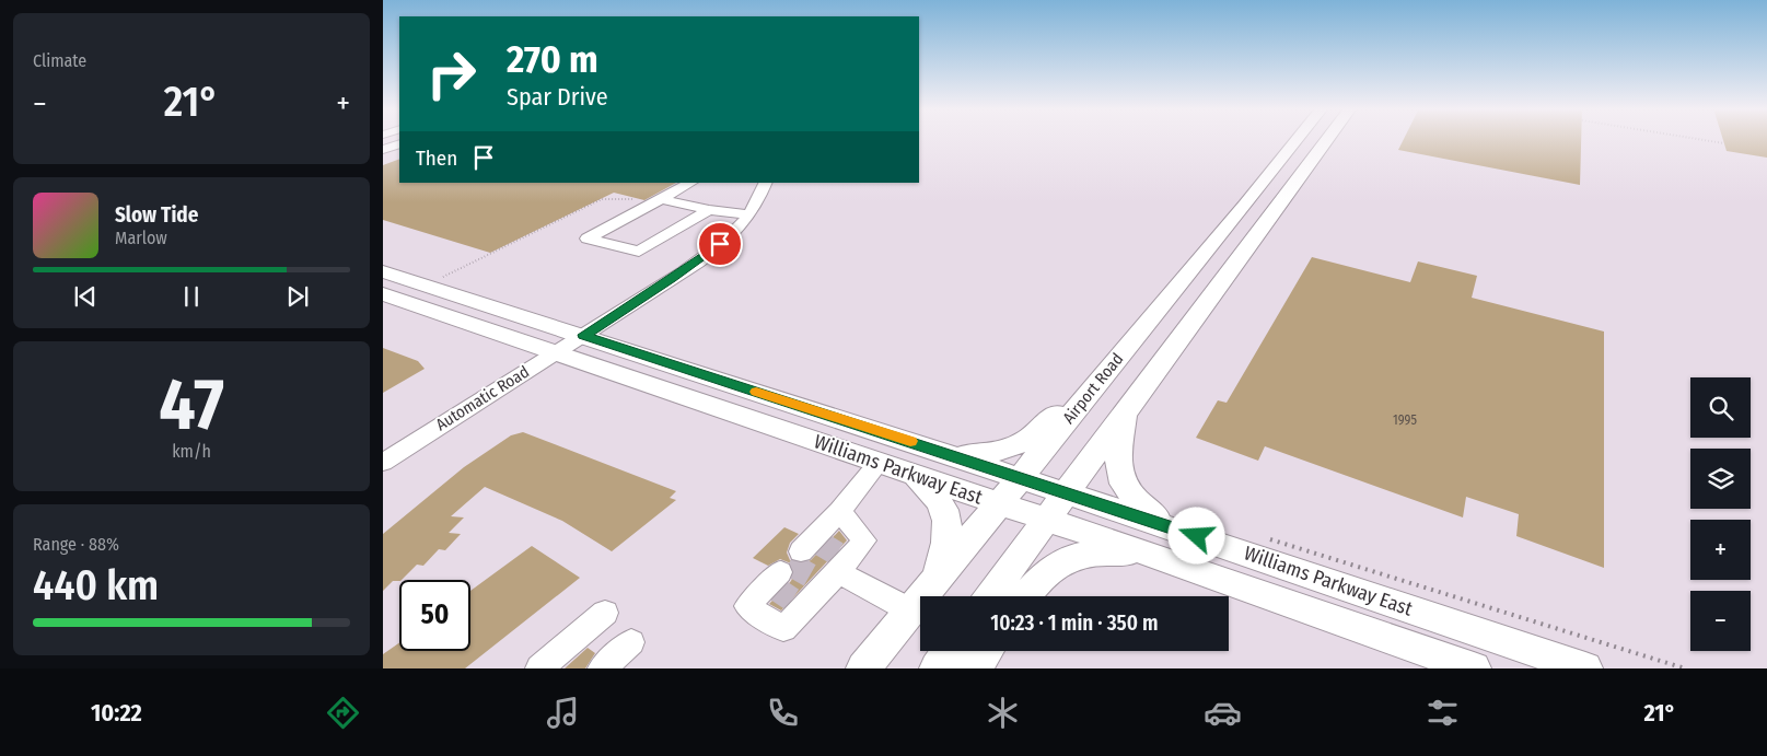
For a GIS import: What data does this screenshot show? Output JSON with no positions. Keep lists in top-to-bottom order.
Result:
{
  "streets": {
    "main road": ["Airport Road", "Williams Parkway East"],
    "street": ["Automatic Road"]
  },
  "crossings": [
    ["Airport Road", "Williams Parkway East"],
    ["Automatic Road", "Williams Parkway East"]
  ],
  "house_numbers": ["1995"],
  "page": {
    "tile": [
      "Climate",
      ["47", "km/h"],
      ["Range · 88%", "440 km"]
    ],
    "turn": ["270 m", "Spar Drive"],
    "heat": ["−", "21°", "+"],
    "then": "Then",
    "song": ["Slow Tide", "Marlow"],
    "map_buttons": ["+", "−"],
    "limit": "50",
    "trip": "10:23 · 1 min · 350 m",
    "tabs": ["10:22", "21°"]
  }
}
